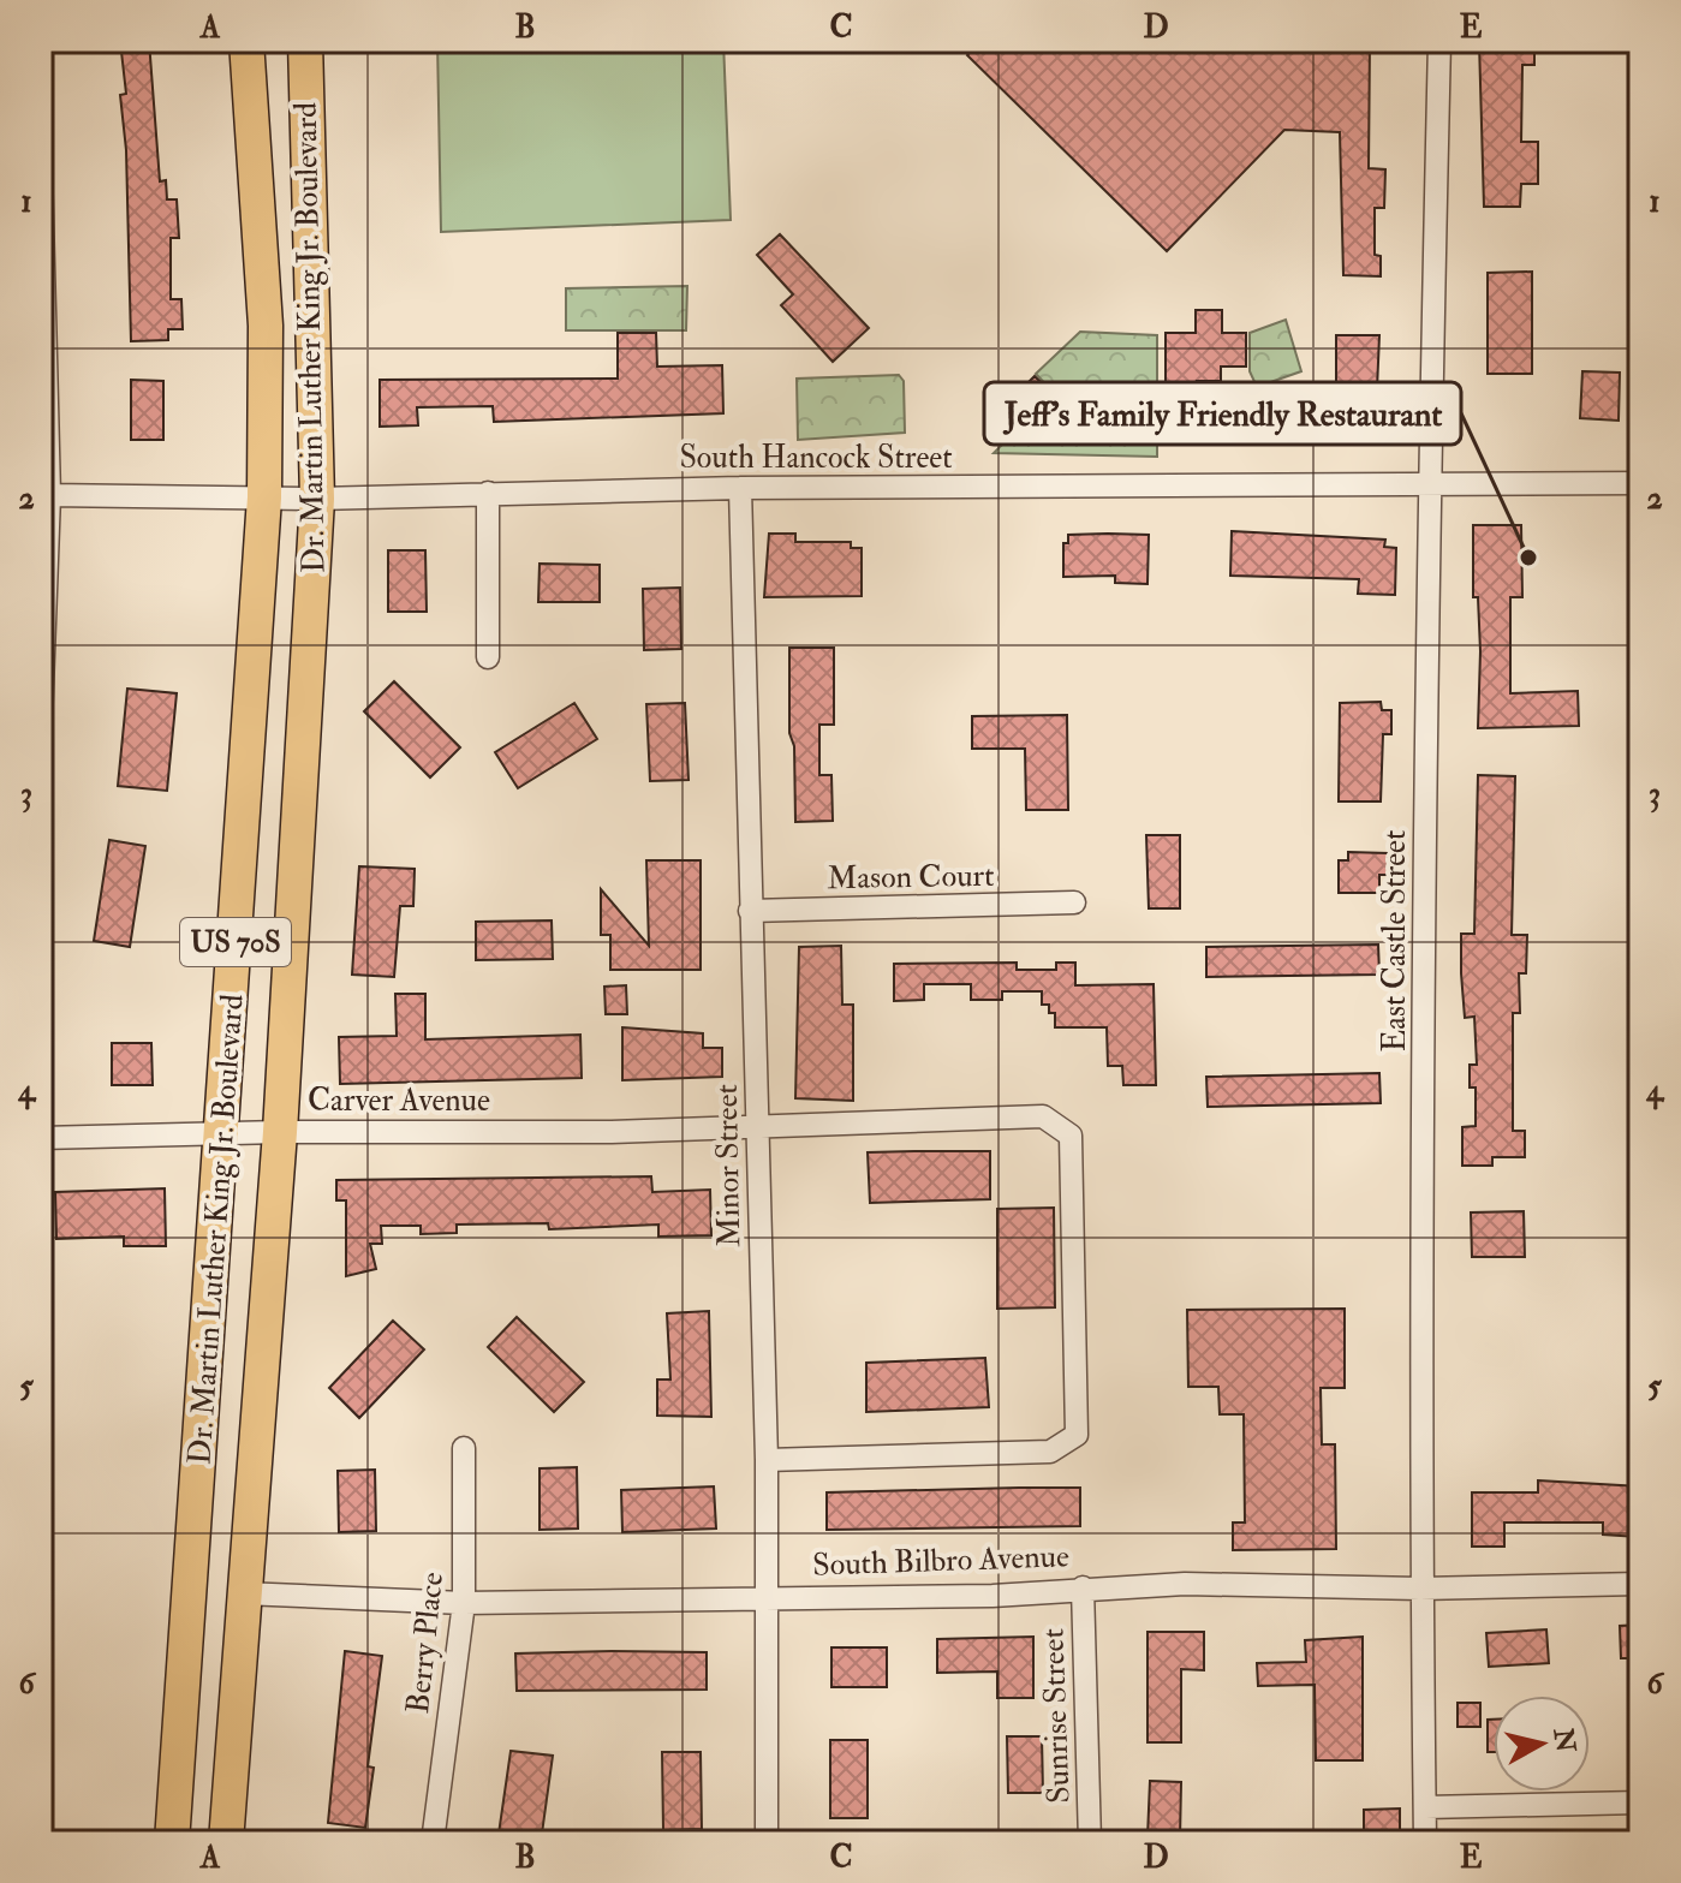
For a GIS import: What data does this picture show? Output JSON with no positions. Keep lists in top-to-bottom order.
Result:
{
  "streets": {
    "main road": ["Dr. Martin Luther King Jr. Boulevard", "US 70S"],
    "street": [
      "South Hancock Street",
      "Mason Court",
      "East Castle Street",
      "Carver Avenue",
      "Minor Street",
      "South Bilbro Avenue",
      "Berry Place",
      "Sunrise Street"
    ]
  },
  "crossings": [
    ["Dr. Martin Luther King Jr. Boulevard", "South Hancock Street"],
    ["Dr. Martin Luther King Jr. Boulevard", "Carver Avenue"],
    ["Dr. Martin Luther King Jr. Boulevard", "South Bilbro Avenue"],
    ["South Hancock Street", "East Castle Street"],
    ["South Hancock Street", "Minor Street"],
    ["Mason Court", "Minor Street"],
    ["East Castle Street", "South Bilbro Avenue"],
    ["Carver Avenue", "Minor Street"],
    ["Minor Street", "South Bilbro Avenue"],
    ["South Bilbro Avenue", "Berry Place"],
    ["South Bilbro Avenue", "Sunrise Street"]
  ],
  "places": ["Jeff's Family Friendly Restaurant"],
  "north": "right",
  "grid": {
    "columns": [
      "A",
      "B",
      "C",
      "D",
      "E"
    ],
    "rows": [
      "1",
      "2",
      "3",
      "4",
      "5",
      "6"
    ]
  }
}
